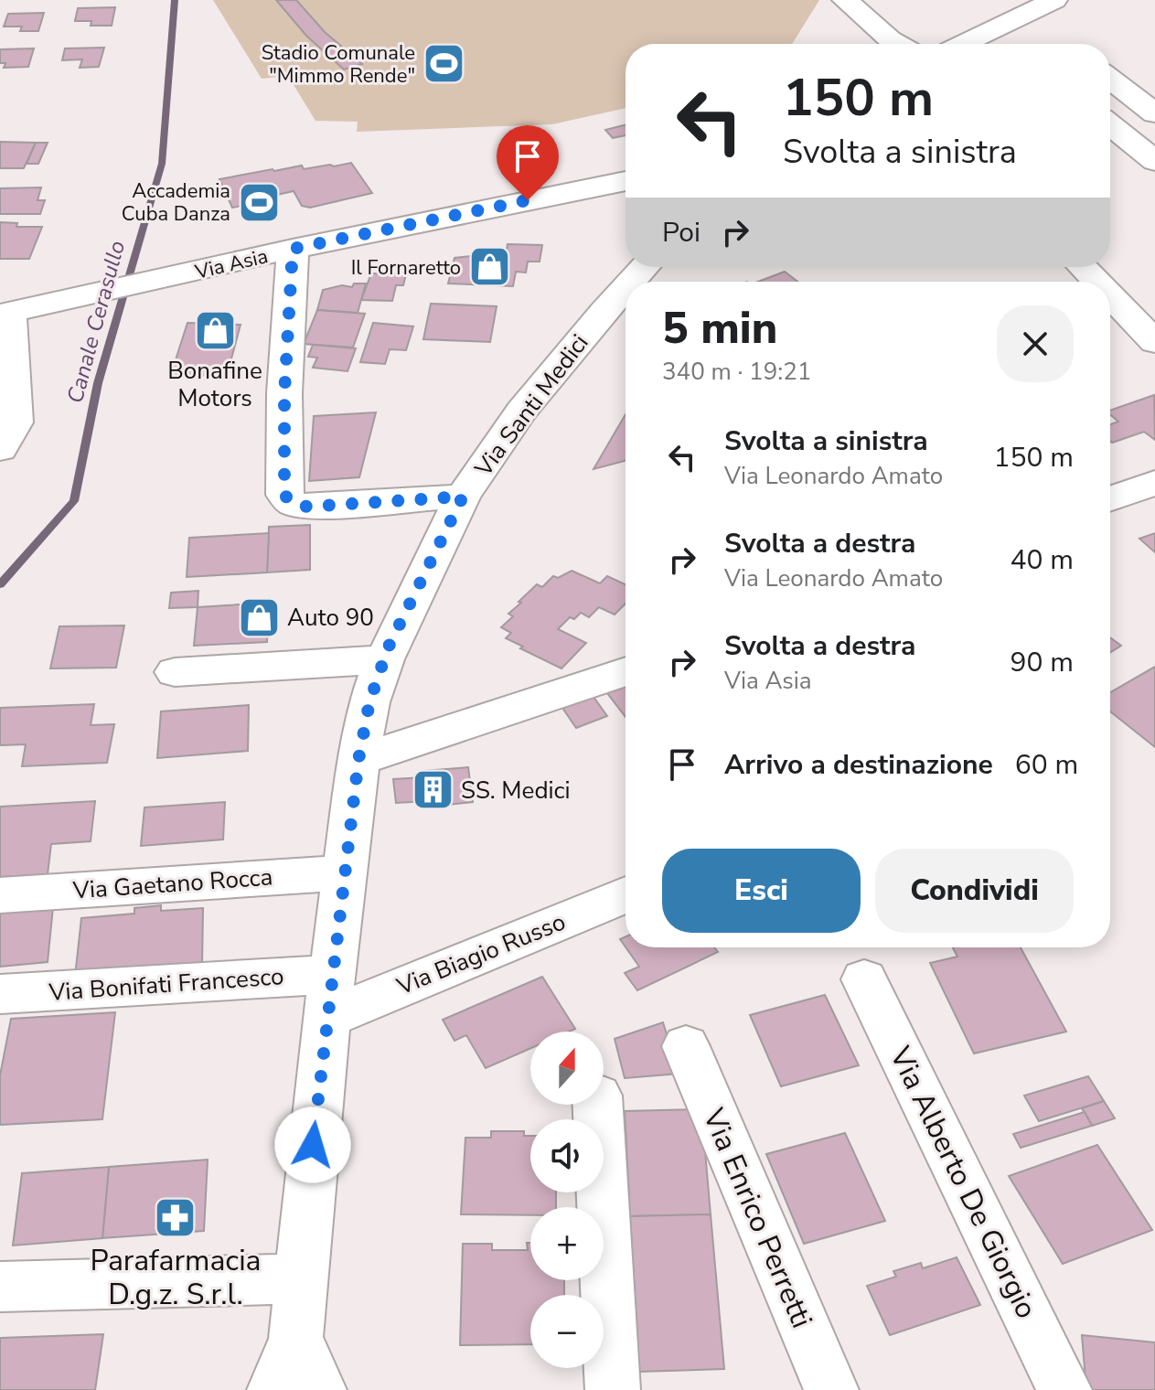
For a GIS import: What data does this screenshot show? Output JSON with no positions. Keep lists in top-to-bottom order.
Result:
{
  "streets": {
    "street": [
      "Via Asia",
      "Via Santi Medici",
      "Via Gaetano Rocca",
      "Via Biagio Russo",
      "Via Bonifati Francesco",
      "Via Alberto De Giorgio",
      "Via Enrico Perretti"
    ]
  },
  "crossings": [
    ["Via Santi Medici", "Via Gaetano Rocca"],
    ["Via Santi Medici", "Via Biagio Russo"],
    ["Via Santi Medici", "Via Bonifati Francesco"],
    ["Via Biagio Russo", "Via Bonifati Francesco"]
  ],
  "water": ["Canale Cerasullo"],
  "places": {
    "sports": ["Stadio Comunale \"Mimmo Rende\"", "Accademia Cuba Danza"],
    "shop": ["Il Fornaretto", "Bonafine Motors", "Auto 90"],
    "building": ["SS. Medici"],
    "pharmacy": ["Parafarmacia D.g.z. S.r.l."]
  },
  "north": "top",
  "page": {
    "turn": ["150 m", "Svolta a sinistra"],
    "then": "Poi",
    "heading": ["5 min", "340 m · 19:21"],
    "list": [
      {
        "name": "Svolta a sinistra",
        "note": "Via Leonardo Amato",
        "value": "150 m"
      },
      {
        "name": "Svolta a destra",
        "note": "Via Leonardo Amato",
        "value": "40 m"
      },
      {
        "name": "Svolta a destra",
        "note": "Via Asia",
        "value": "90 m"
      },
      {
        "name": "Arrivo a destinazione",
        "value": "60 m"
      }
    ],
    "buttons": ["Esci", "Condividi"],
    "map_buttons": ["+", "−"]
  }
}
